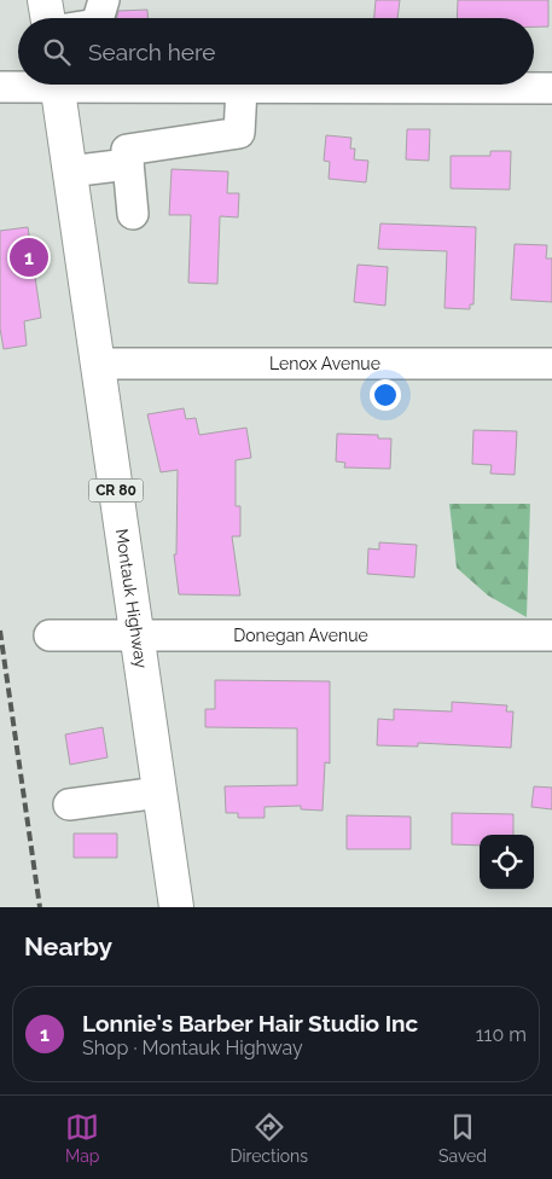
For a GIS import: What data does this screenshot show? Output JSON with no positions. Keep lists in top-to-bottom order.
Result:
{
  "streets": {
    "main road": ["CR 80", "Montauk Highway"],
    "street": ["Lenox Avenue", "Donegan Avenue"]
  },
  "crossings": [
    ["Lenox Avenue", "Montauk Highway"],
    ["Montauk Highway", "Donegan Avenue"]
  ],
  "page": {
    "search": "Search here",
    "pins": "1",
    "heading": "Nearby",
    "list": [
      {
        "mark": "1",
        "name": "Lonnie's Barber Hair Studio Inc",
        "note": "Shop · Montauk Highway",
        "value": "110 m"
      }
    ],
    "nav": ["Map", "Directions", "Saved"]
  }
}
